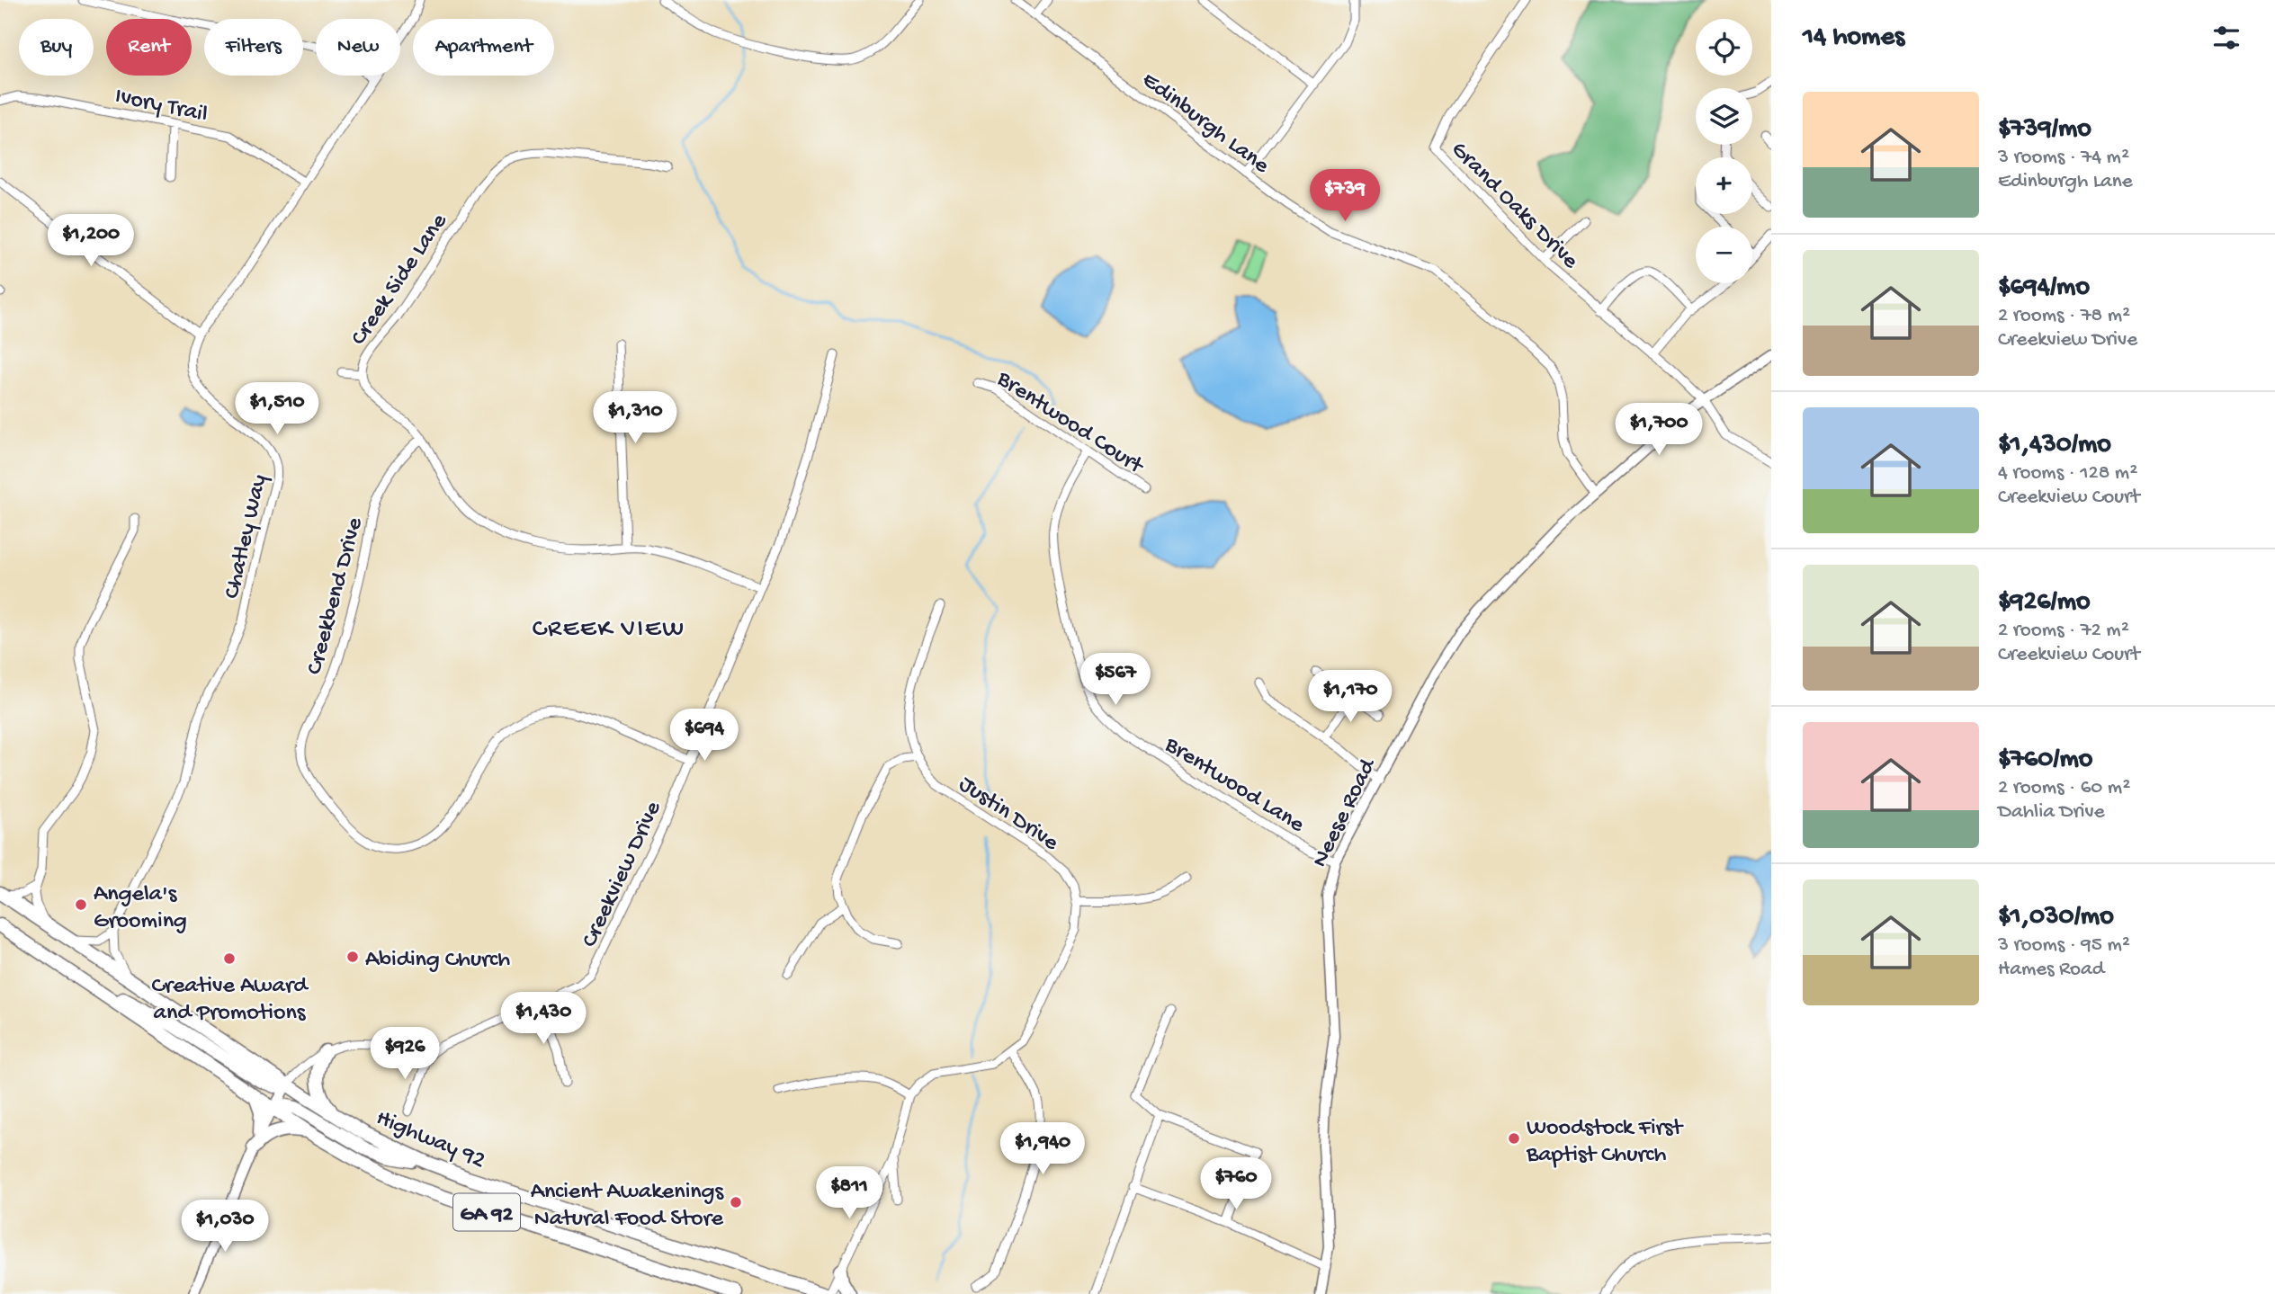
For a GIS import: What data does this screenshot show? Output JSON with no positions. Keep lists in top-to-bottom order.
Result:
{
  "streets": {
    "main road": ["Highway 92", "GA 92"],
    "street": [
      "Ivory Trail",
      "Edinburgh Lane",
      "Grand Oaks Drive",
      "Creek Side Lane",
      "Brentwood Court",
      "Chatley Way",
      "Creekbend Drive",
      "Brentwood Lane",
      "Justin Drive",
      "Neese Road",
      "Creekview Drive"
    ]
  },
  "crossings": [
    ["Ivory Trail", "Chatley Way"],
    ["Edinburgh Lane", "Neese Road"],
    ["Grand Oaks Drive", "Neese Road"],
    ["Creek Side Lane", "Creekbend Drive"],
    ["Creek Side Lane", "Creekview Drive"],
    ["Brentwood Court", "Brentwood Lane"],
    ["Creekbend Drive", "Creekview Drive"],
    ["Brentwood Lane", "Neese Road"]
  ],
  "districts": ["CREEK VIEW"],
  "places": [
    "Angela's Grooming",
    "Abiding Church",
    "Creative Award and Promotions",
    "Woodstock First Baptist Church",
    "Ancient Awakenings Natural Food Store"
  ],
  "page": {
    "heading": "14 homes",
    "map_buttons": ["+", "−"],
    "chip": [
      "Buy",
      "Rent",
      "Filters",
      "New",
      "Apartment"
    ],
    "list": [
      {
        "name": "$739/mo",
        "note": "3 rooms · 74 m² · Edinburgh Lane"
      },
      {
        "name": "$694/mo",
        "note": "2 rooms · 78 m² · Creekview Drive"
      },
      {
        "name": "$1,430/mo",
        "note": "4 rooms · 128 m² · Creekview Court"
      },
      {
        "name": "$926/mo",
        "note": "2 rooms · 72 m² · Creekview Court"
      },
      {
        "name": "$760/mo",
        "note": "2 rooms · 60 m² · Dahlia Drive"
      },
      {
        "name": "$1,030/mo",
        "note": "3 rooms · 95 m² · Hames Road"
      }
    ],
    "price": [
      "$739",
      "$1,200",
      "$1,510",
      "$1,310",
      "$1,700",
      "$567",
      "$1,170",
      "$694",
      "$1,430",
      "$926",
      "$1,940",
      "$760",
      "$811",
      "$1,030"
    ]
  }
}
